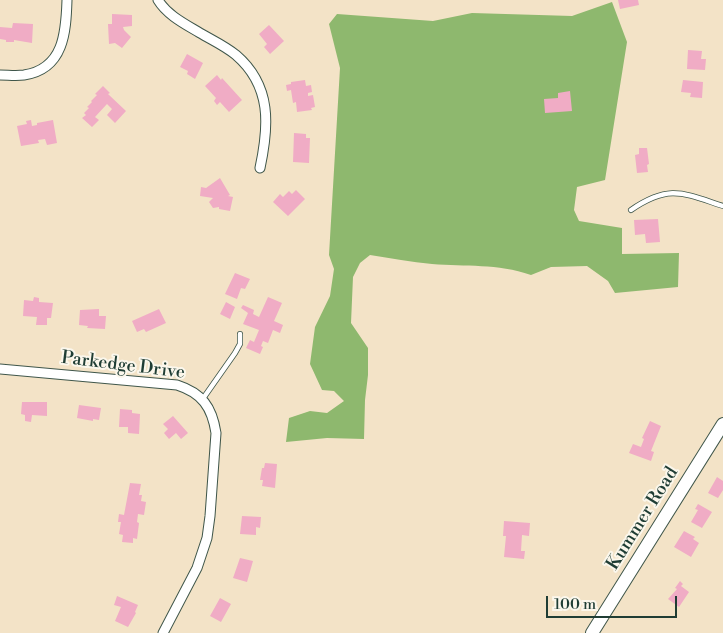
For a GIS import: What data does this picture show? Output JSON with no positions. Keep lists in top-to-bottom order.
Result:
{
  "streets": {
    "street": ["Parkedge Drive", "Kummer Road"]
  },
  "scale_bar": "100 m"
}
